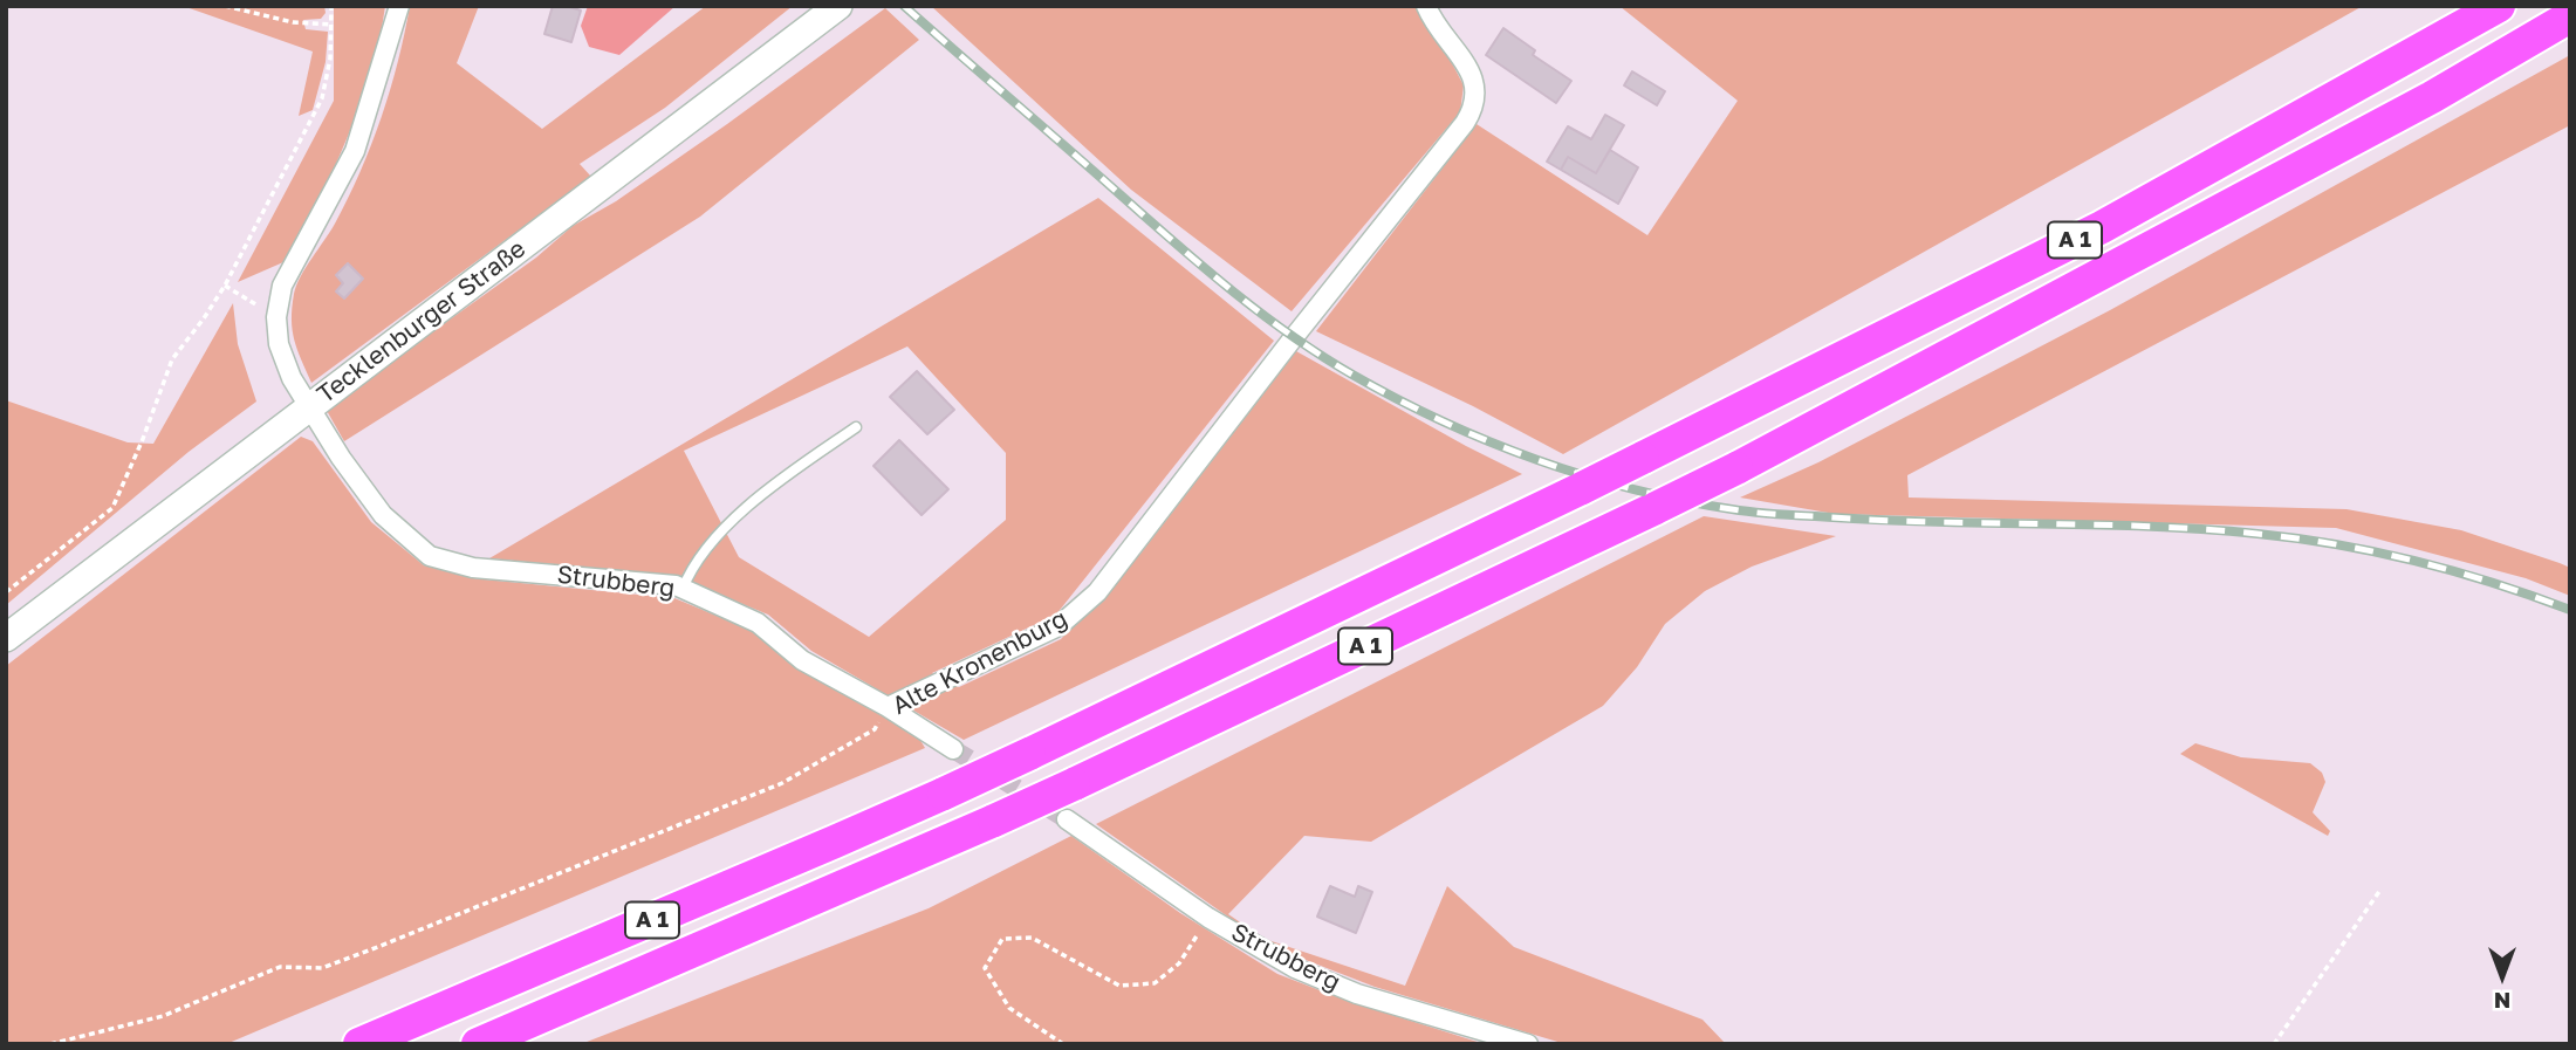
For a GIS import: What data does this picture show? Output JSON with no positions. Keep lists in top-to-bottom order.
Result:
{
  "streets": {
    "highway": ["A 1"],
    "main road": ["Tecklenburger Straße"],
    "street": ["Strubberg", "Alte Kronenburg"]
  },
  "crossings": [
    ["Tecklenburger Straße", "Strubberg"],
    ["Strubberg", "Alte Kronenburg"]
  ],
  "north": "bottom"
}
